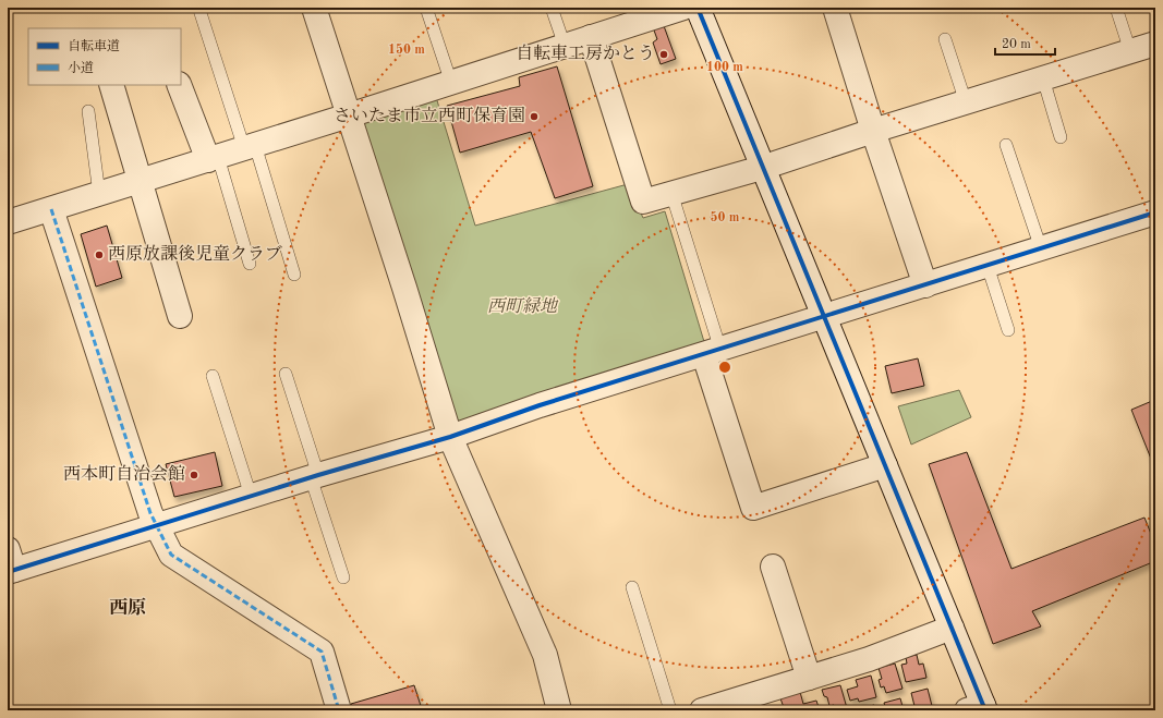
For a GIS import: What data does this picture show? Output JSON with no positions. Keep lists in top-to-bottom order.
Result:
{
  "districts": ["西原"],
  "parks": ["西町緑地"],
  "places": [
    "自転車工房かとう",
    "さいたま市立西町保育園",
    "西原放課後児童クラブ",
    "西本町自治会館"
  ],
  "legend": ["自転車道", "小道"],
  "scale_bar": "20 m",
  "rings": ["150 m", "100 m", "50 m"]
}
